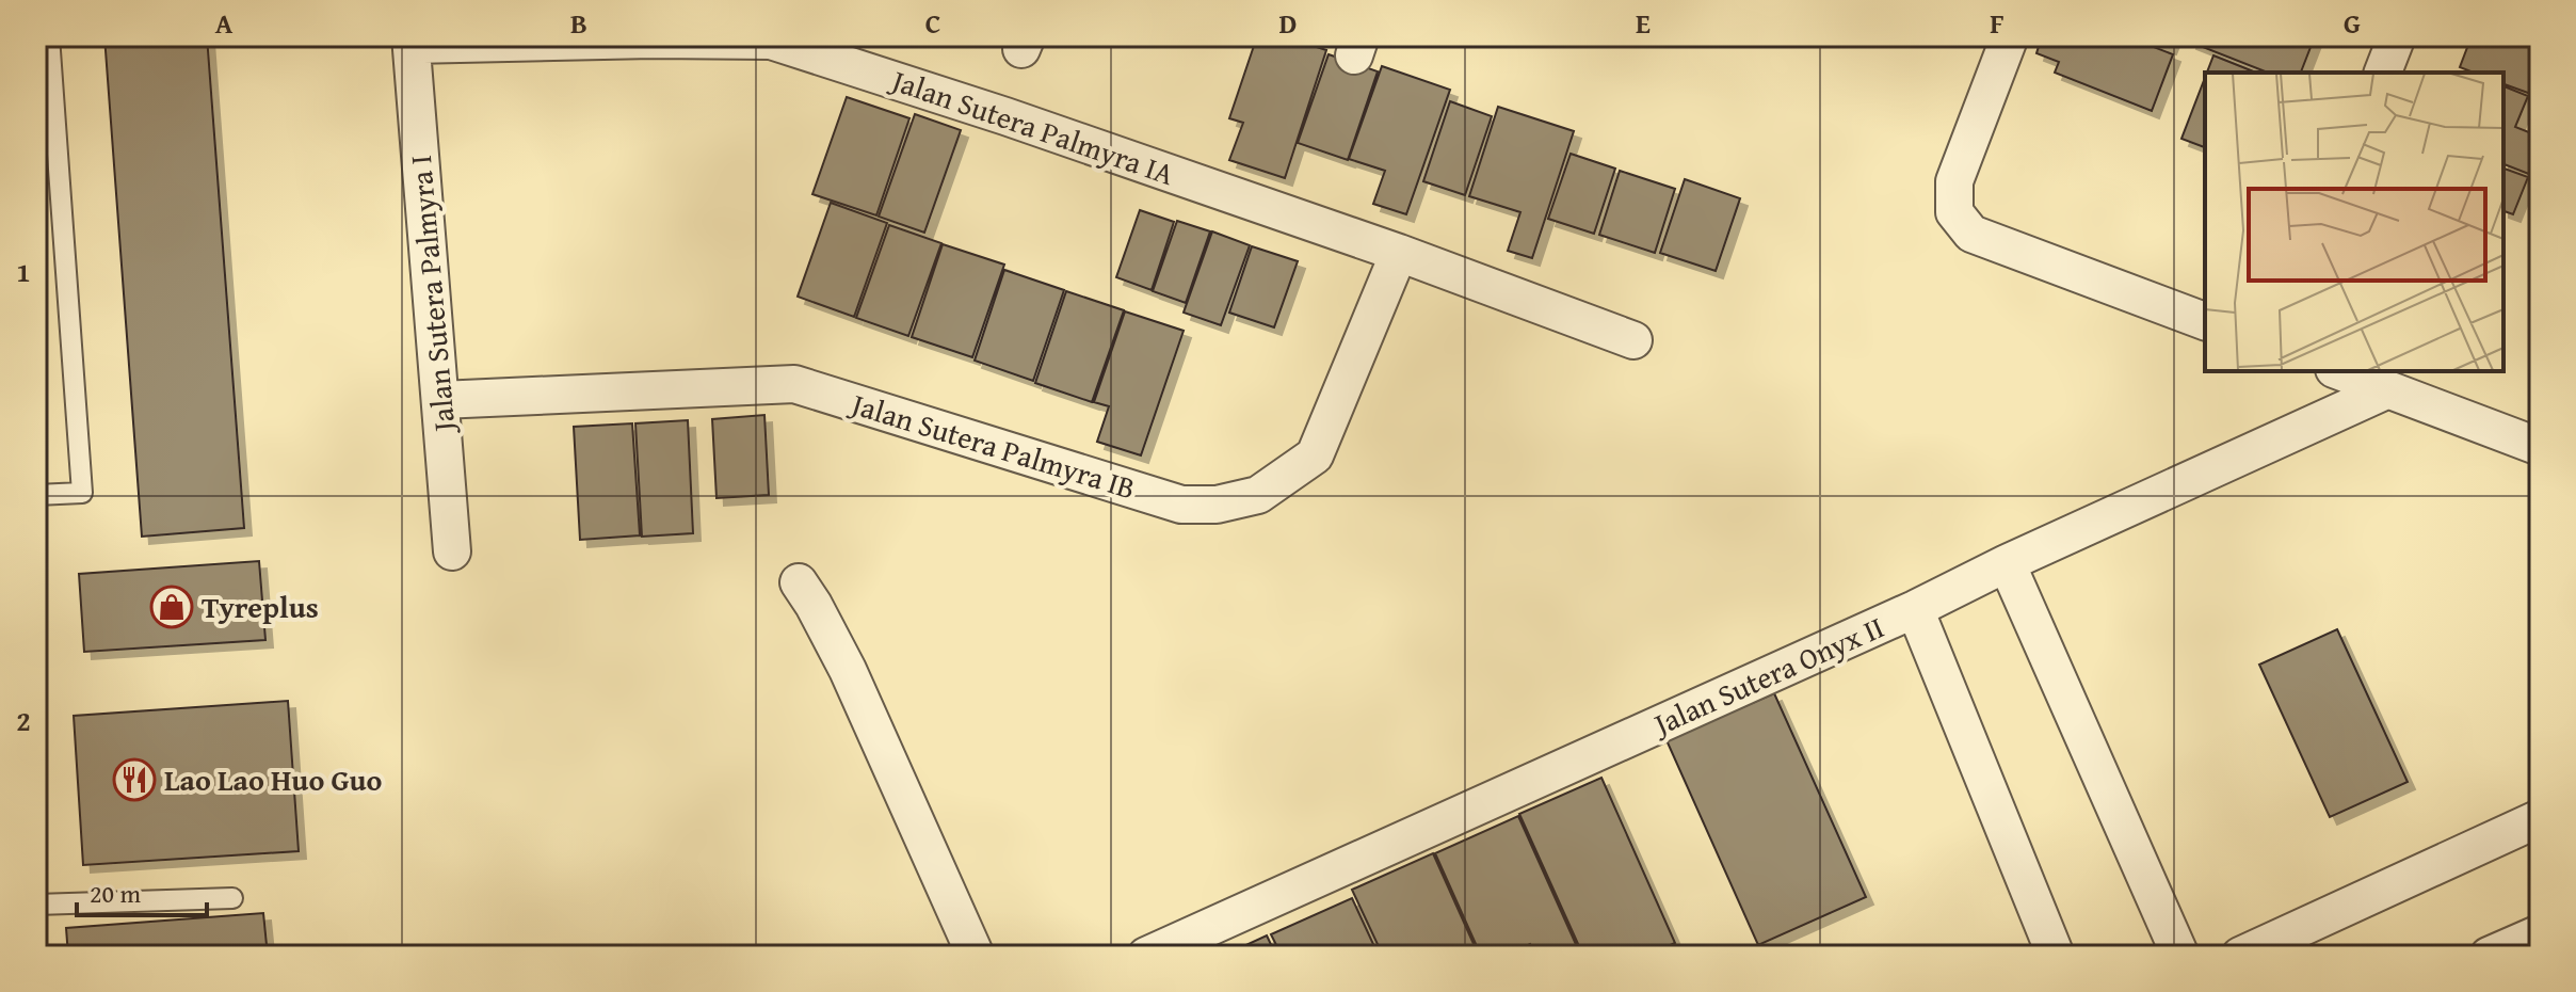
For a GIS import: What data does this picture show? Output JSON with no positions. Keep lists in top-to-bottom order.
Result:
{
  "streets": {
    "street": [
      "Jalan Sutera Palmyra IA",
      "Jalan Sutera Palmyra I",
      "Jalan Sutera Palmyra IB",
      "Jalan Sutera Onyx II"
    ]
  },
  "crossings": [
    ["Jalan Sutera Palmyra IA", "Jalan Sutera Palmyra I"],
    ["Jalan Sutera Palmyra IA", "Jalan Sutera Palmyra IB"],
    ["Jalan Sutera Palmyra I", "Jalan Sutera Palmyra IB"]
  ],
  "places": {
    "shop": ["Tyreplus"],
    "restaurant": ["Lao Lao Huo Guo"]
  },
  "scale_bar": "20 m",
  "grid": {
    "columns": [
      "A",
      "B",
      "C",
      "D",
      "E",
      "F",
      "G"
    ],
    "rows": ["1", "2"]
  }
}
